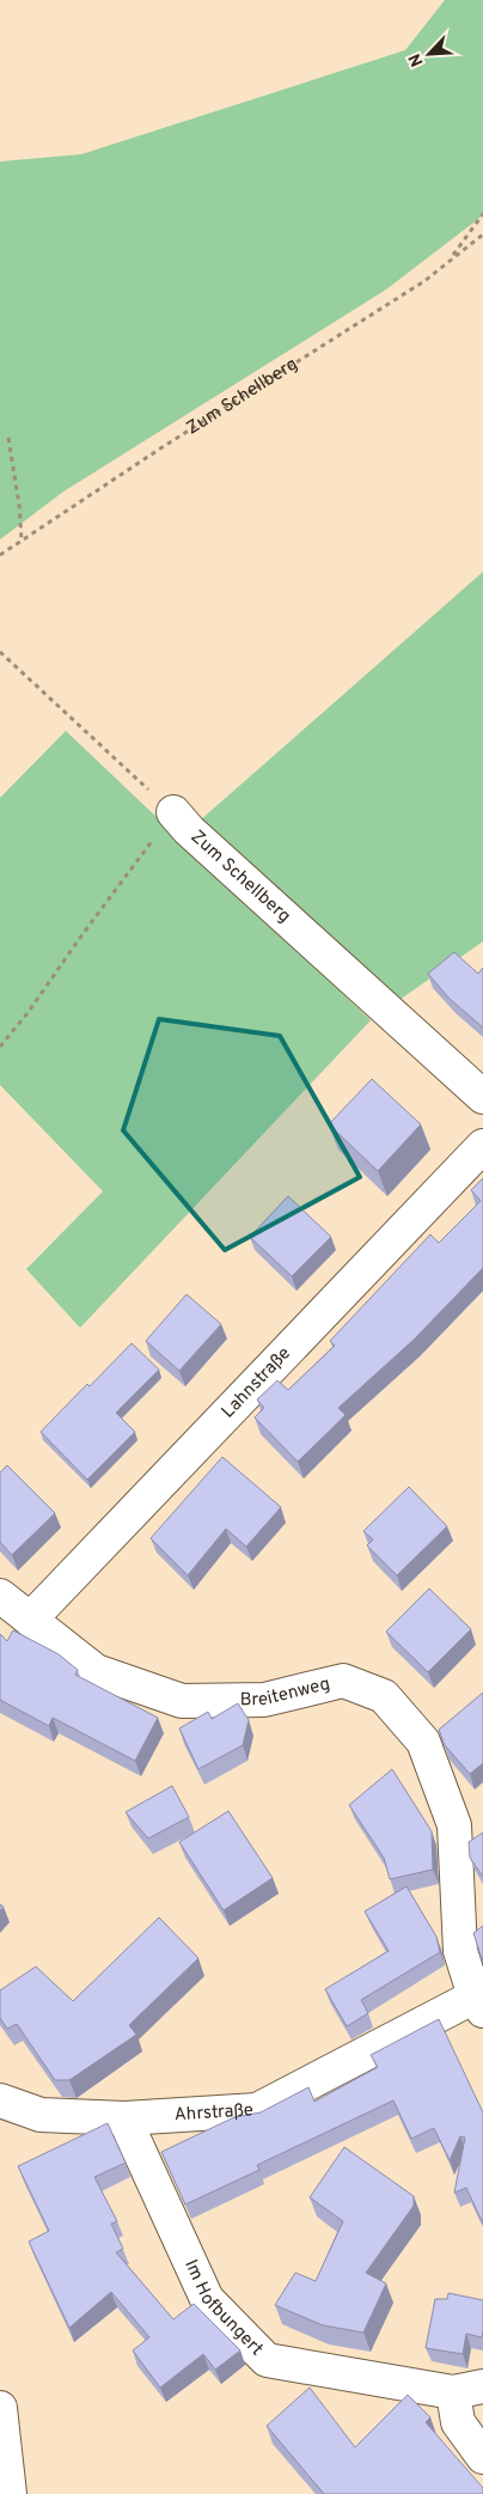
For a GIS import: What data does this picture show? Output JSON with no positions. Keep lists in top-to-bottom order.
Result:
{
  "streets": {
    "street": [
      "Zum Schellberg",
      "Lahnstraße",
      "Breitenweg",
      "Ahrstraße",
      "Im Hofbungert"
    ]
  },
  "crossings": [
    ["Lahnstraße", "Breitenweg"],
    ["Breitenweg", "Ahrstraße"],
    ["Ahrstraße", "Im Hofbungert"]
  ],
  "north": "bottom left"
}
